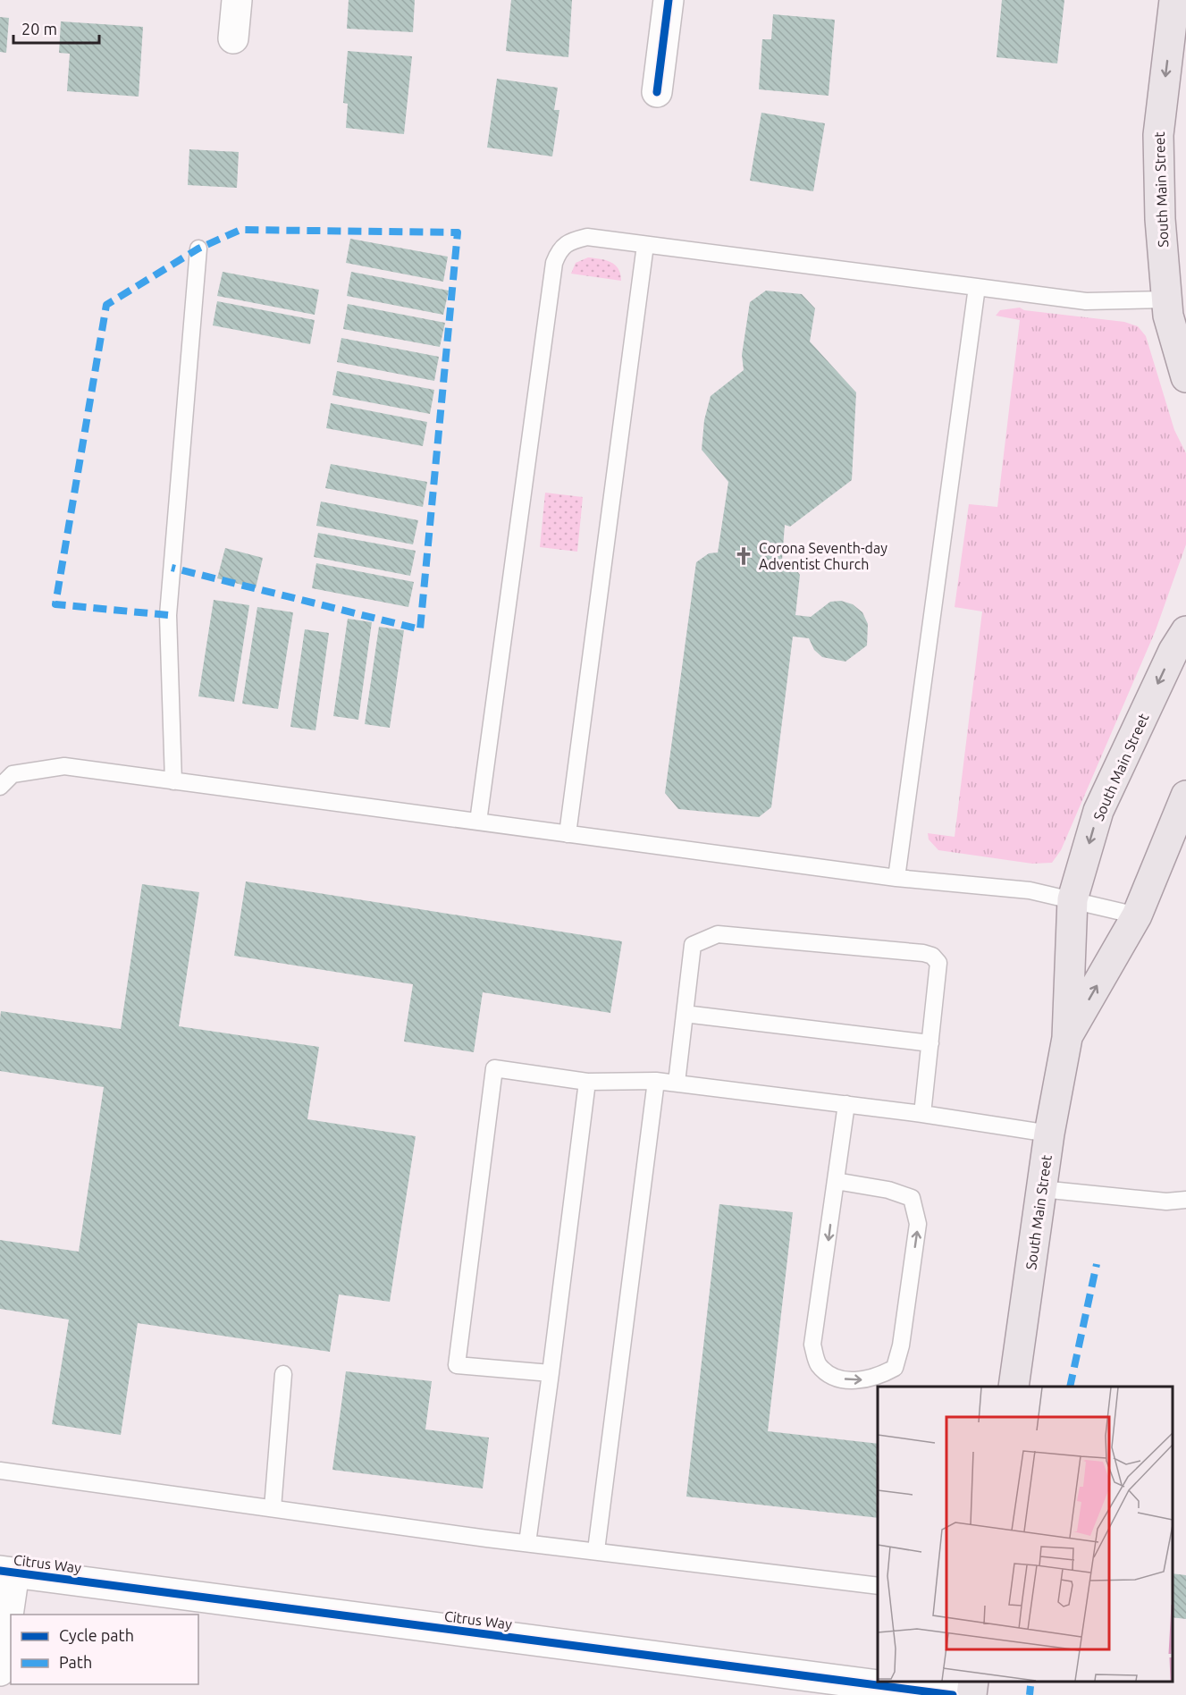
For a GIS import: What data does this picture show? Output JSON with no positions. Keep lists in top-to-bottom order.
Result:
{
  "streets": {
    "main road": ["South Main Street"],
    "street": ["Citrus Way"]
  },
  "places": {
    "church": ["Corona Seventh-day Adventist Church"]
  },
  "legend": ["Cycle path", "Path"],
  "scale_bar": "20 m"
}
